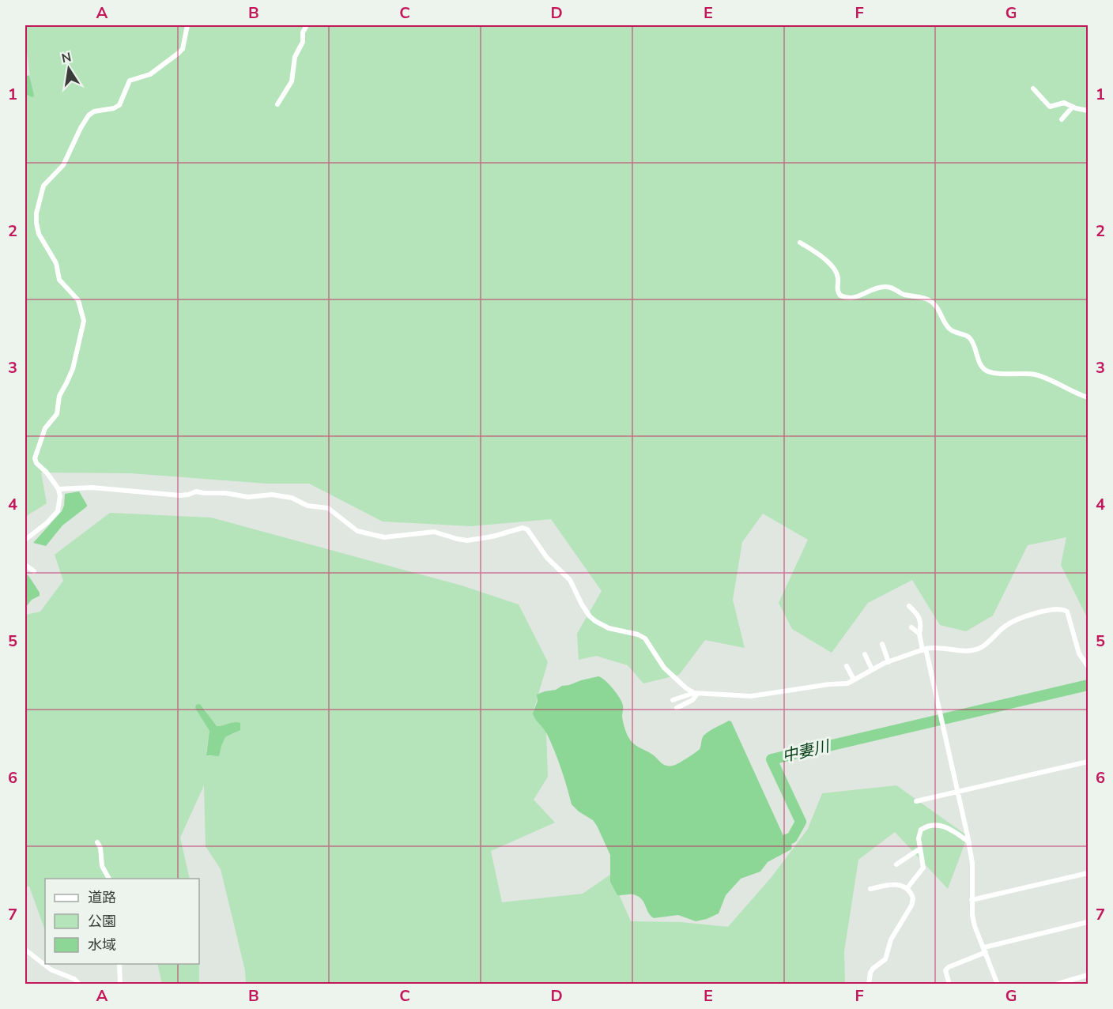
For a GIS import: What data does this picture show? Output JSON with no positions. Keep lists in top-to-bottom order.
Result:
{
  "water": ["中妻川"],
  "legend": ["道路", "公園", "水域"],
  "north": "top",
  "grid": {
    "columns": [
      "A",
      "B",
      "C",
      "D",
      "E",
      "F",
      "G"
    ],
    "rows": [
      "1",
      "2",
      "3",
      "4",
      "5",
      "6",
      "7"
    ]
  }
}
